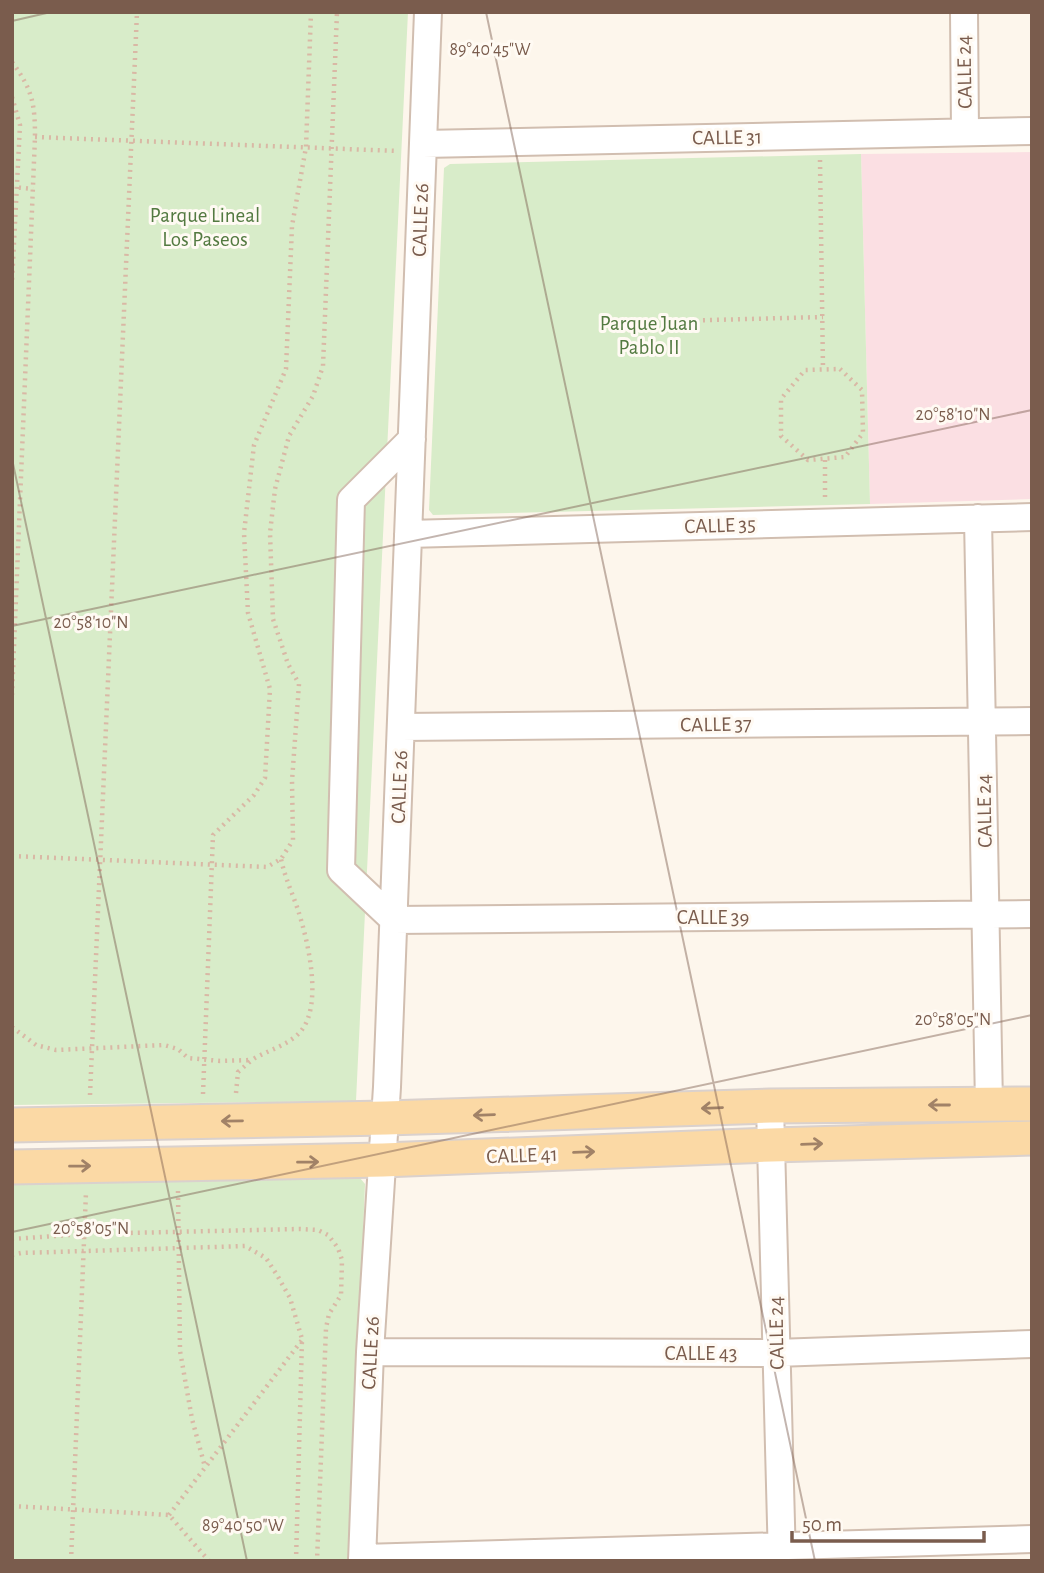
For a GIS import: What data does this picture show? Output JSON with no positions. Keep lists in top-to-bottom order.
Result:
{
  "streets": {
    "main road": ["CALLE 41"],
    "street": [
      "CALLE 24",
      "CALLE 31",
      "CALLE 26",
      "CALLE 35",
      "CALLE 37",
      "CALLE 39",
      "CALLE 43"
    ]
  },
  "crossings": [
    ["CALLE 24", "CALLE 31"],
    ["CALLE 24", "CALLE 35"],
    ["CALLE 24", "CALLE 37"],
    ["CALLE 24", "CALLE 39"],
    ["CALLE 24", "CALLE 41"],
    ["CALLE 24", "CALLE 43"],
    ["CALLE 31", "CALLE 26"],
    ["CALLE 26", "CALLE 35"],
    ["CALLE 26", "CALLE 37"],
    ["CALLE 26", "CALLE 39"],
    ["CALLE 26", "CALLE 41"],
    ["CALLE 26", "CALLE 43"]
  ],
  "parks": ["Parque Lineal Los Paseos", "Parque Juan Pablo II"],
  "scale_bar": "50 m",
  "coordinates": [
    "89°40'45\"W",
    "20°58'10\"N",
    "20°58'05\"N",
    "89°40'50\"W"
  ]
}
